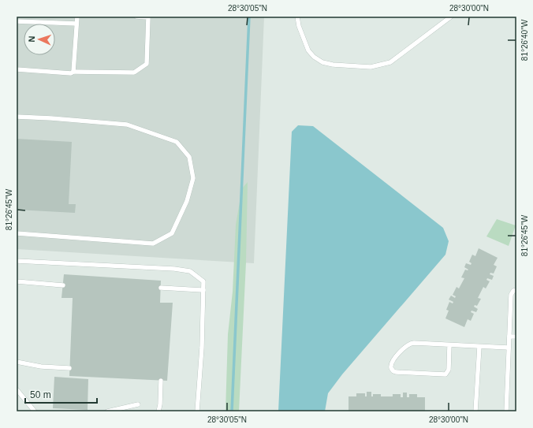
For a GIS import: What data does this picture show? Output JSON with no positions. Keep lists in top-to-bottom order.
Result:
{
  "scale_bar": "50 m",
  "north": "left",
  "coordinates": [
    "28°30'05\"N",
    "28°30'00\"N",
    "81°26'40\"W",
    "81°26'45\"W"
  ]
}
